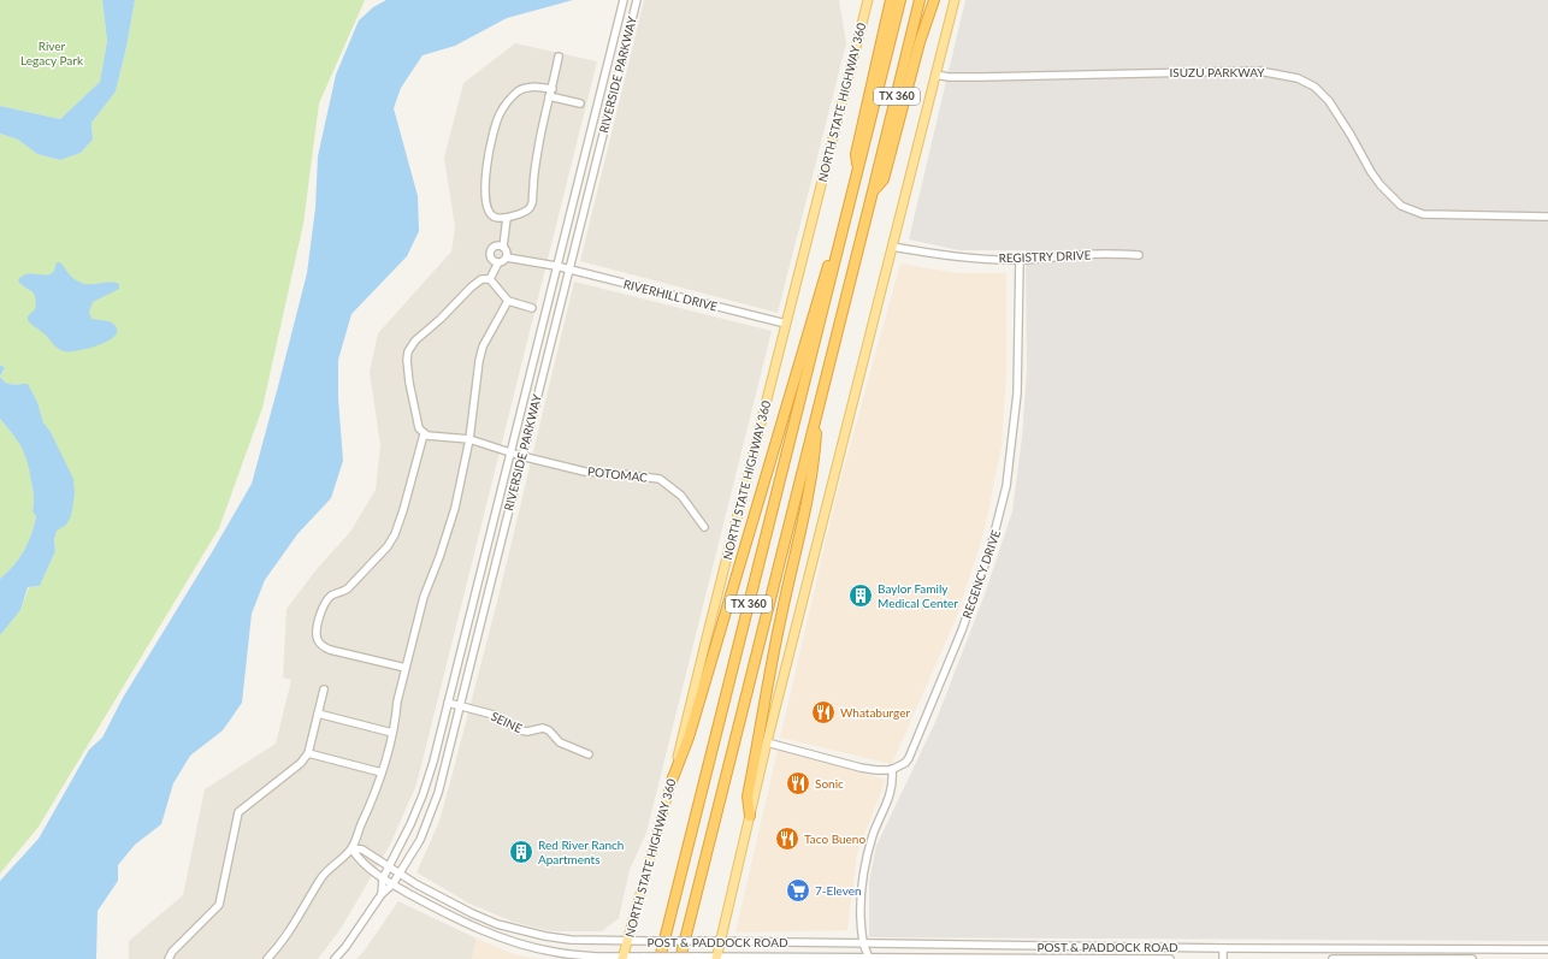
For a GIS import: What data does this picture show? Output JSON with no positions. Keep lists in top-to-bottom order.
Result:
{
  "streets": {
    "highway": ["TX 360"],
    "main road": ["NORTH STATE HIGHWAY 360"],
    "street": [
      "ISUZU PARKWAY",
      "RIVERSIDE PARKWAY",
      "REGISTRY DRIVE",
      "RIVERHILL DRIVE",
      "POTOMAC",
      "REGENCY DRIVE",
      "SEINE",
      "POST & PADDOCK ROAD"
    ]
  },
  "crossings": [
    ["RIVERSIDE PARKWAY", "RIVERHILL DRIVE"],
    ["RIVERSIDE PARKWAY", "POTOMAC"],
    ["RIVERSIDE PARKWAY", "SEINE"],
    ["RIVERSIDE PARKWAY", "POST & PADDOCK ROAD"],
    ["NORTH STATE HIGHWAY 360", "RIVERHILL DRIVE"],
    ["NORTH STATE HIGHWAY 360", "POST & PADDOCK ROAD"],
    ["REGISTRY DRIVE", "REGENCY DRIVE"]
  ],
  "parks": ["River Legacy Park"],
  "places": {
    "building": ["Baylor Family Medical Center", "Red River Ranch Apartments"],
    "restaurant": ["Whataburger", "Sonic", "Taco Bueno"],
    "supermarket": ["7-Eleven"]
  }
}
